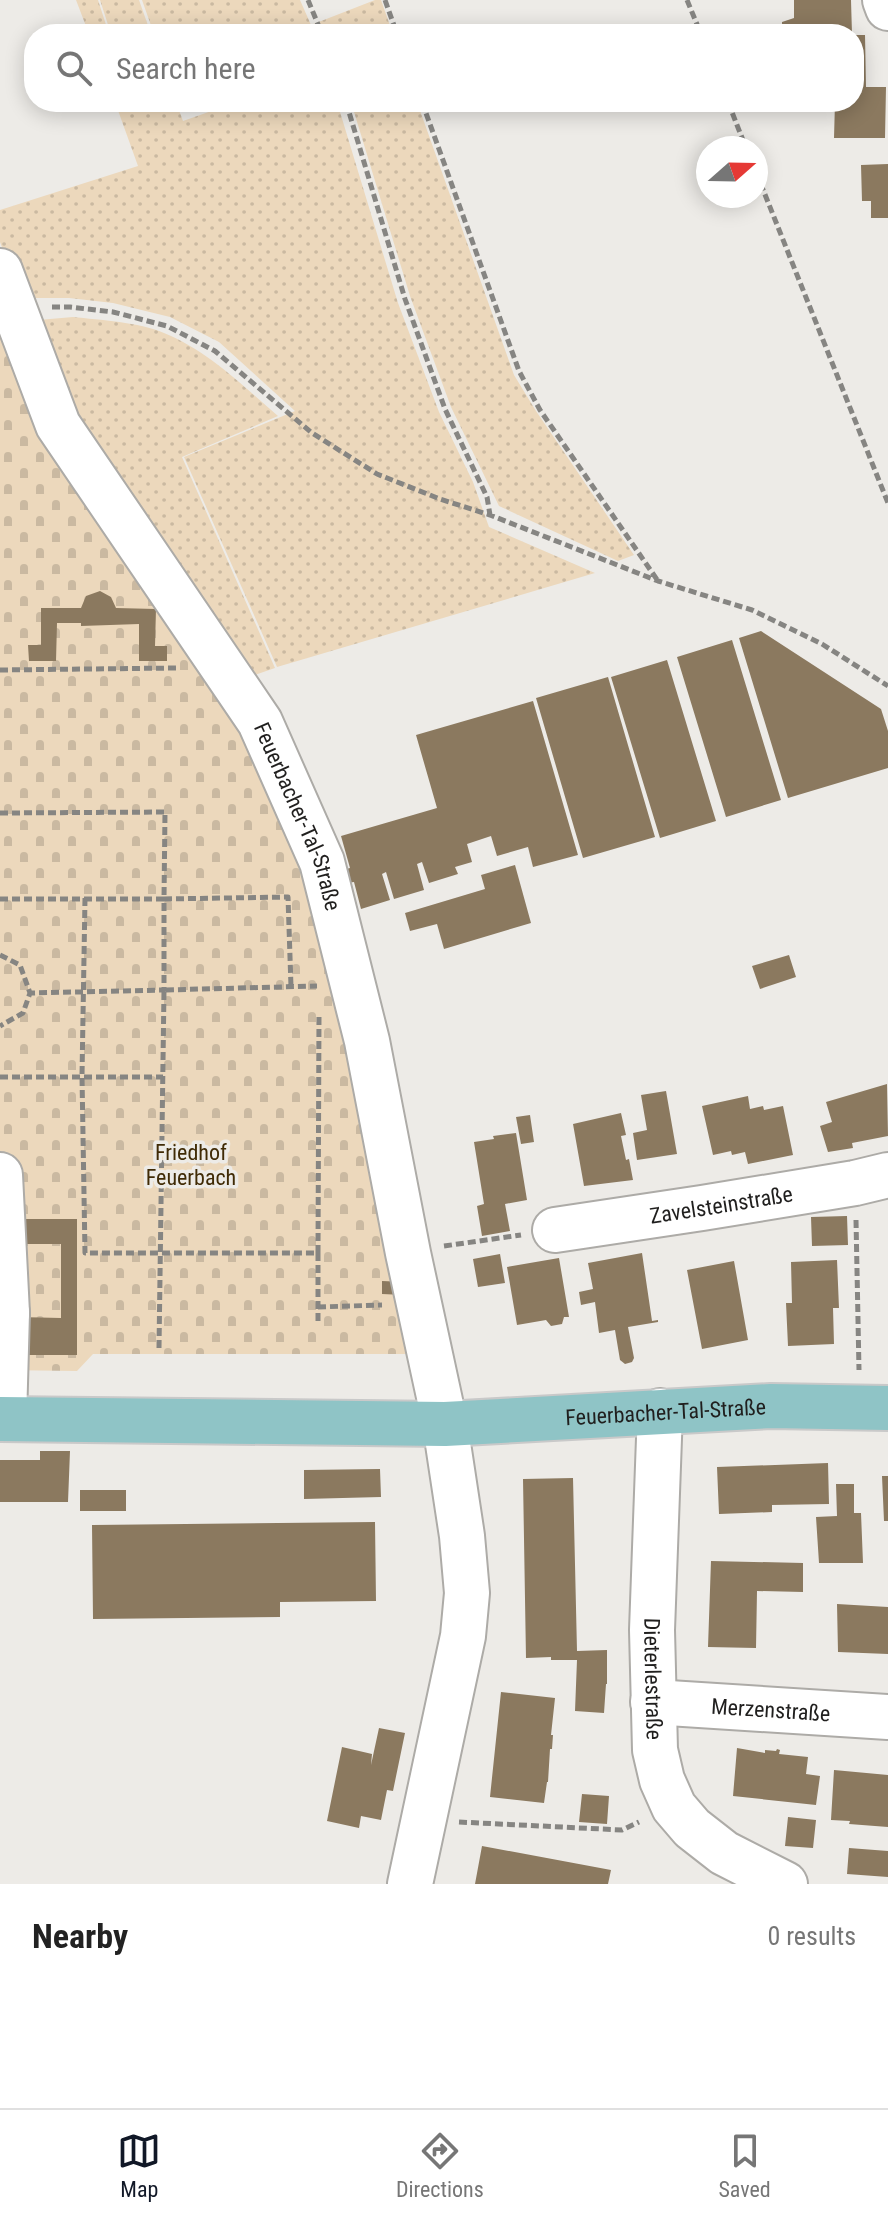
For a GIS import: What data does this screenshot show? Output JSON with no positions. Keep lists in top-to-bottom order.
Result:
{
  "streets": {
    "main road": ["Feuerbacher-Tal-Straße"],
    "street": ["Zavelsteinstraße", "Dieterlestraße", "Merzenstraße"]
  },
  "crossings": [
    ["Feuerbacher-Tal-Straße", "Dieterlestraße"],
    ["Dieterlestraße", "Merzenstraße"]
  ],
  "parks": ["Friedhof Feuerbach"],
  "north": "right",
  "page": {
    "search": "Search here",
    "heading": ["Nearby", "0 results"],
    "nav": ["Map", "Directions", "Saved"]
  }
}
